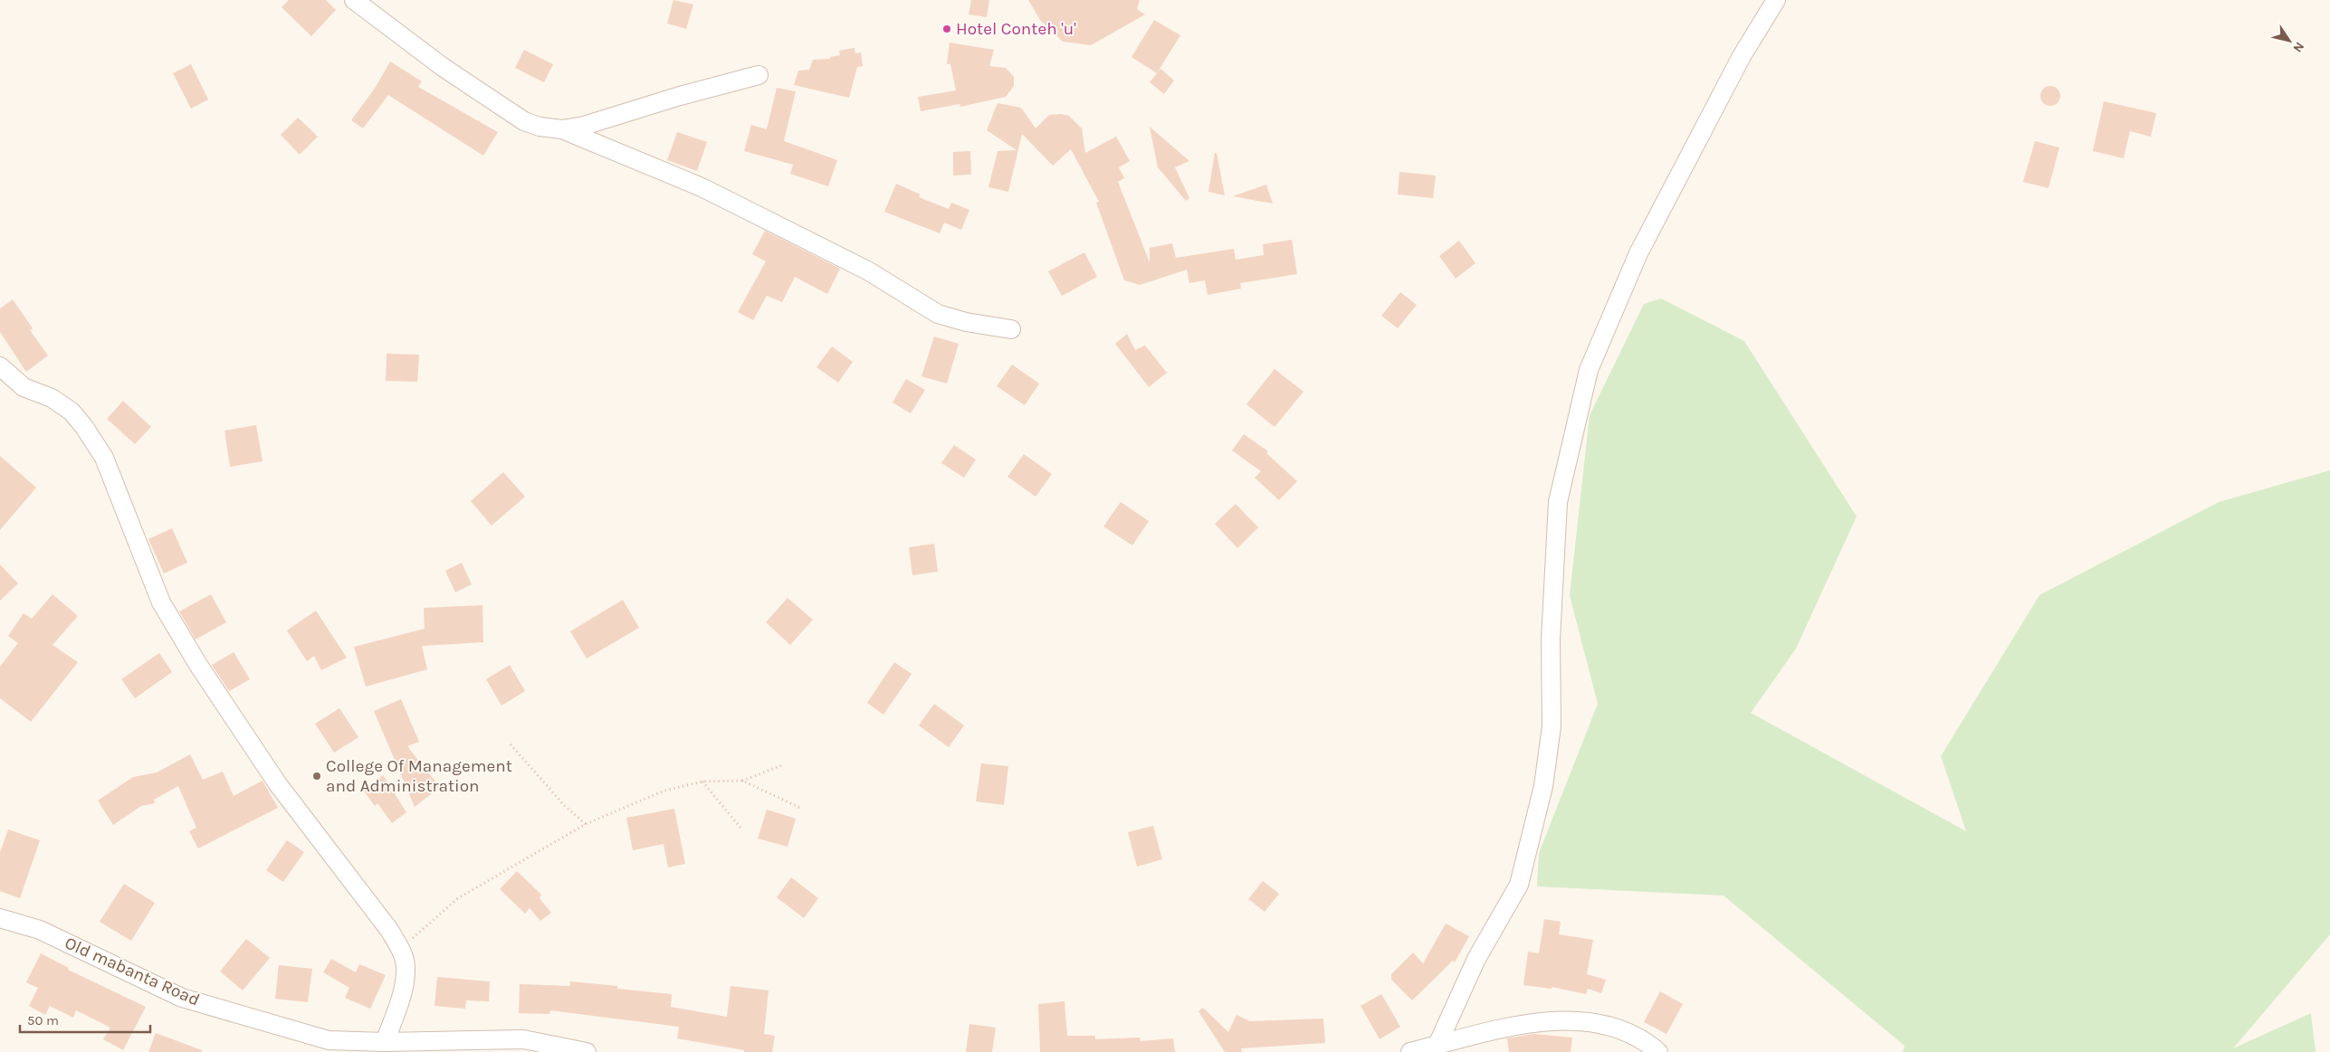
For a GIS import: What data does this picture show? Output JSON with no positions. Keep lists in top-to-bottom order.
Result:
{
  "streets": {
    "street": ["Old mabanta Road"]
  },
  "places": ["Hotel Conteh 'u'", "College Of Management and Administration"],
  "scale_bar": "50 m",
  "north": "bottom right"
}
